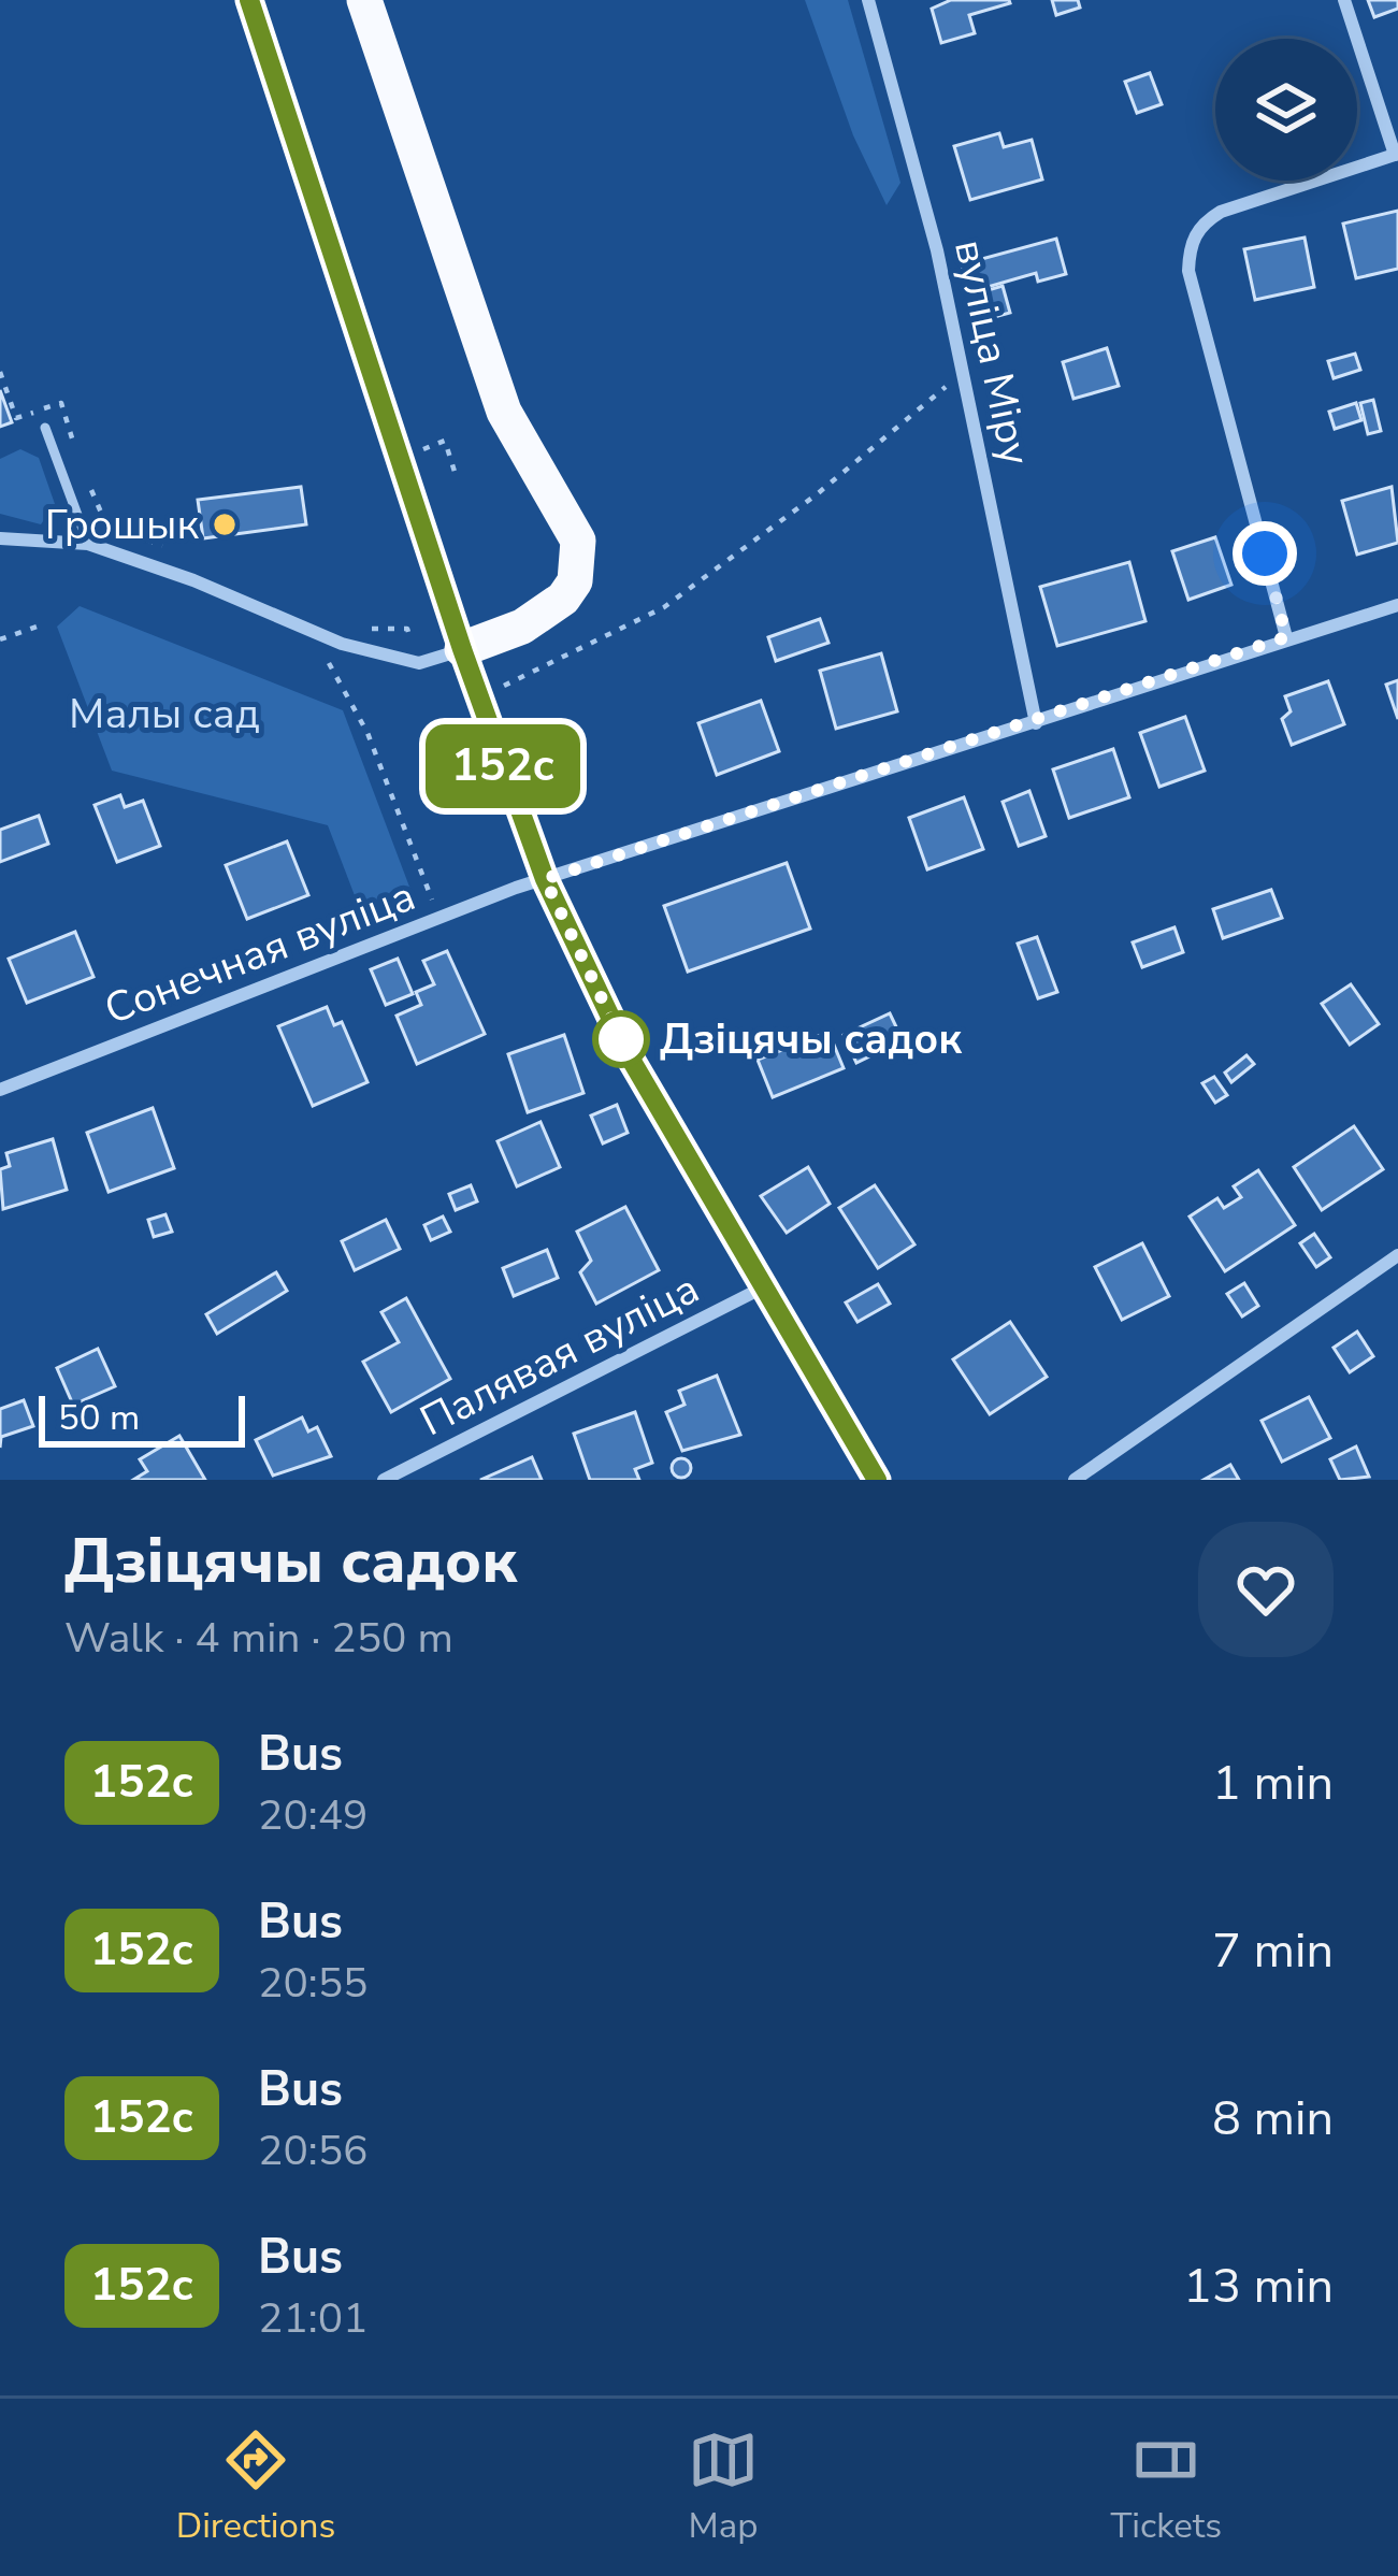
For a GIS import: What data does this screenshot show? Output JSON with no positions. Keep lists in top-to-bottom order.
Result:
{
  "streets": {
    "street": ["вуліца Міру", "Сонечная вуліца", "Палявая вуліца"]
  },
  "crossings": [
    ["вуліца Міру", "Сонечная вуліца"]
  ],
  "parks": ["Малы сад"],
  "places": ["Грошык", "Дзіцячы садок"],
  "lines": ["bus line 152с"],
  "scale_bar": "50 m",
  "page": {
    "on_map": "152с",
    "scale": "50 m",
    "heading": ["Дзіцячы садок", "Walk · 4 min · 250 m"],
    "list": [
      {
        "mark": "152с",
        "name": "Bus",
        "note": "20:49",
        "value": "1 min"
      },
      {
        "mark": "152с",
        "name": "Bus",
        "note": "20:55",
        "value": "7 min"
      },
      {
        "mark": "152с",
        "name": "Bus",
        "note": "20:56",
        "value": "8 min"
      },
      {
        "mark": "152с",
        "name": "Bus",
        "note": "21:01",
        "value": "13 min"
      }
    ],
    "tabs": ["Directions", "Map", "Tickets"]
  }
}
